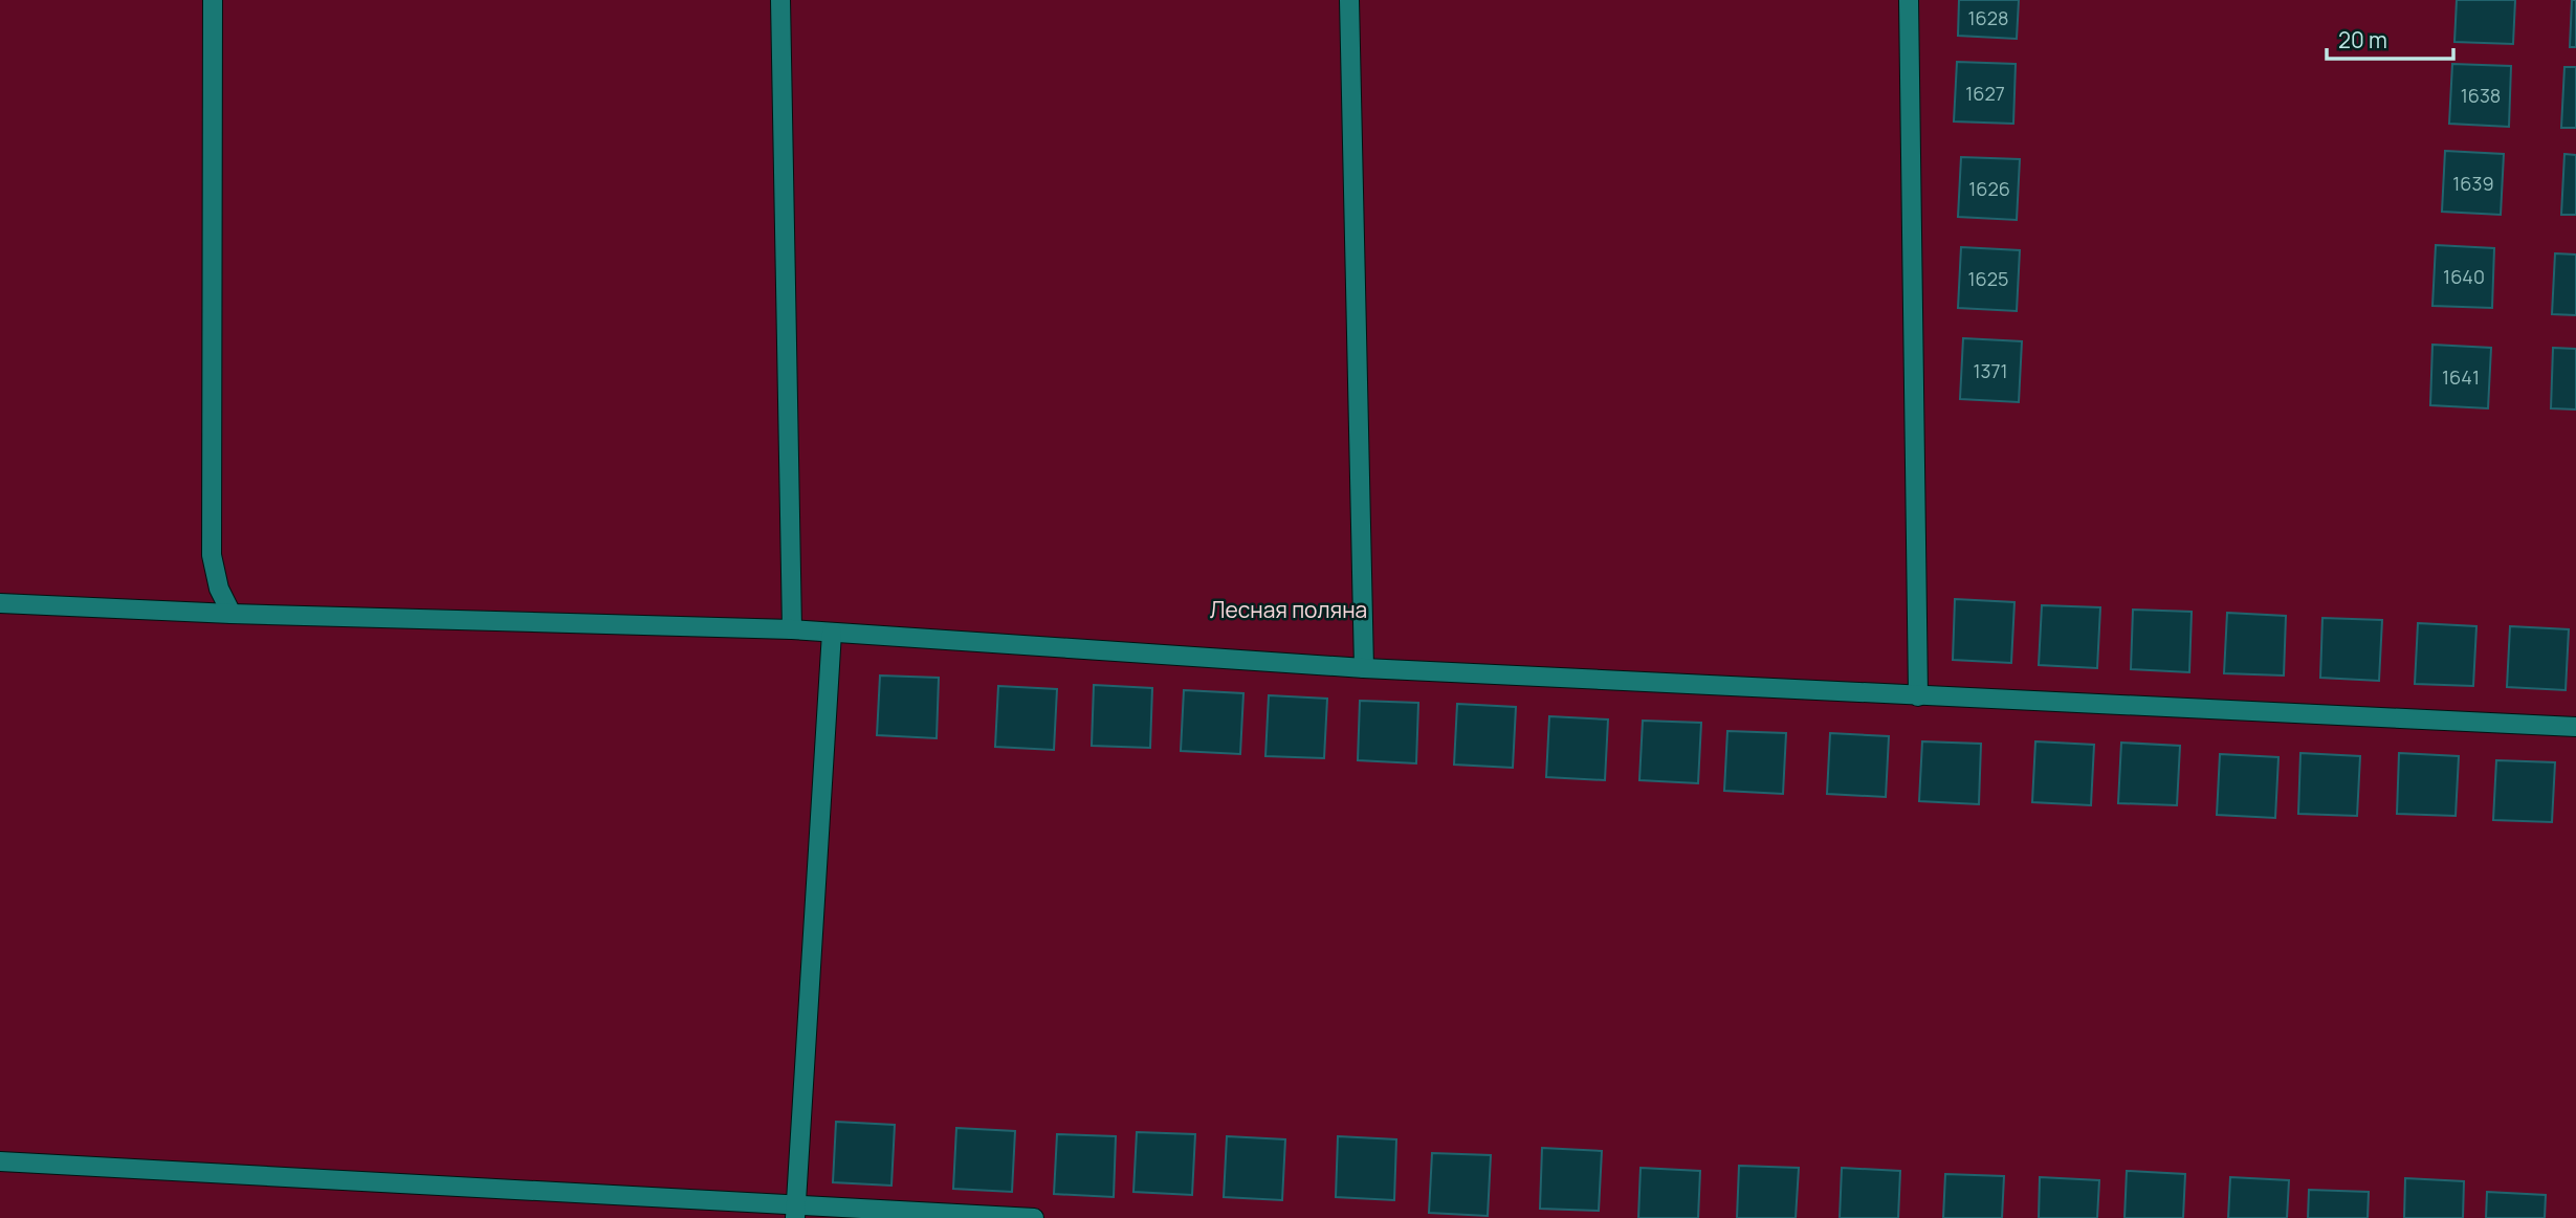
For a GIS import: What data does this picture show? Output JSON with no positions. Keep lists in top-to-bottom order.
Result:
{
  "parks": ["Лесная поляна"],
  "house_numbers": [
    "1628",
    "1627",
    "1638",
    "1639",
    "1626",
    "1640",
    "1625",
    "1371",
    "1641"
  ],
  "scale_bar": "20 m"
}
